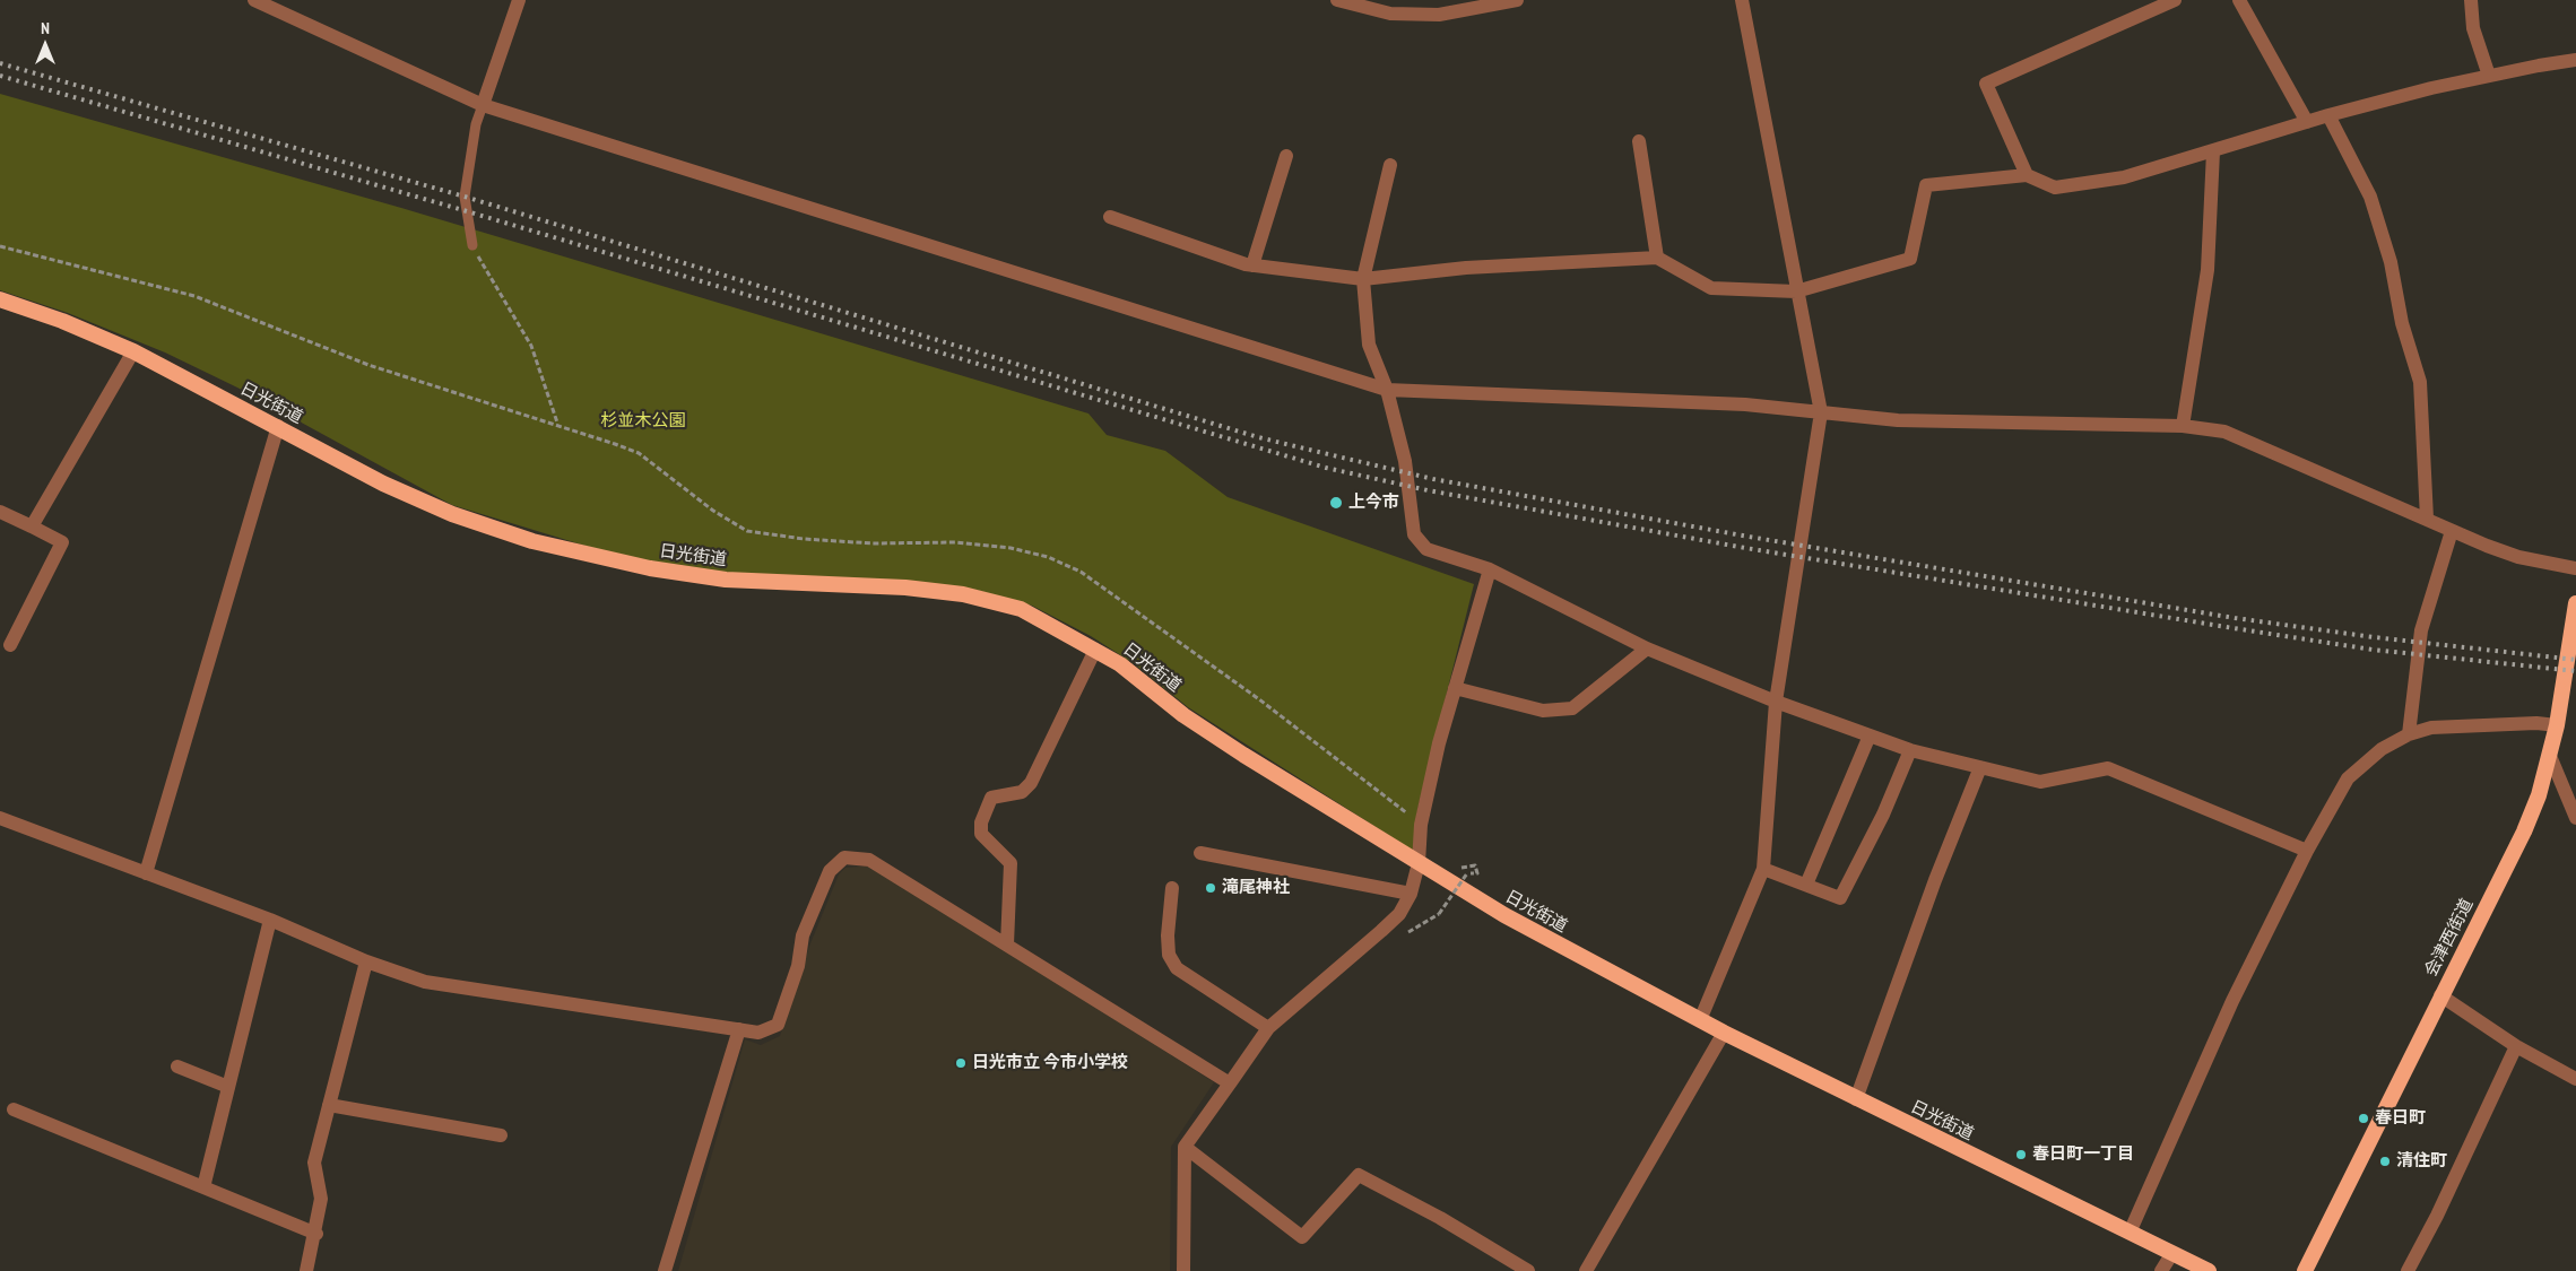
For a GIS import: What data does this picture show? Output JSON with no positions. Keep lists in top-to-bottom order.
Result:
{
  "streets": {
    "highway": ["日光街道", "会津西街道"]
  },
  "parks": ["杉並木公園"],
  "places": [
    "上今市",
    "滝尾神社",
    "日光市立 今市小学校",
    "春日町",
    "春日町一丁目",
    "清住町"
  ],
  "north": "top"
}
